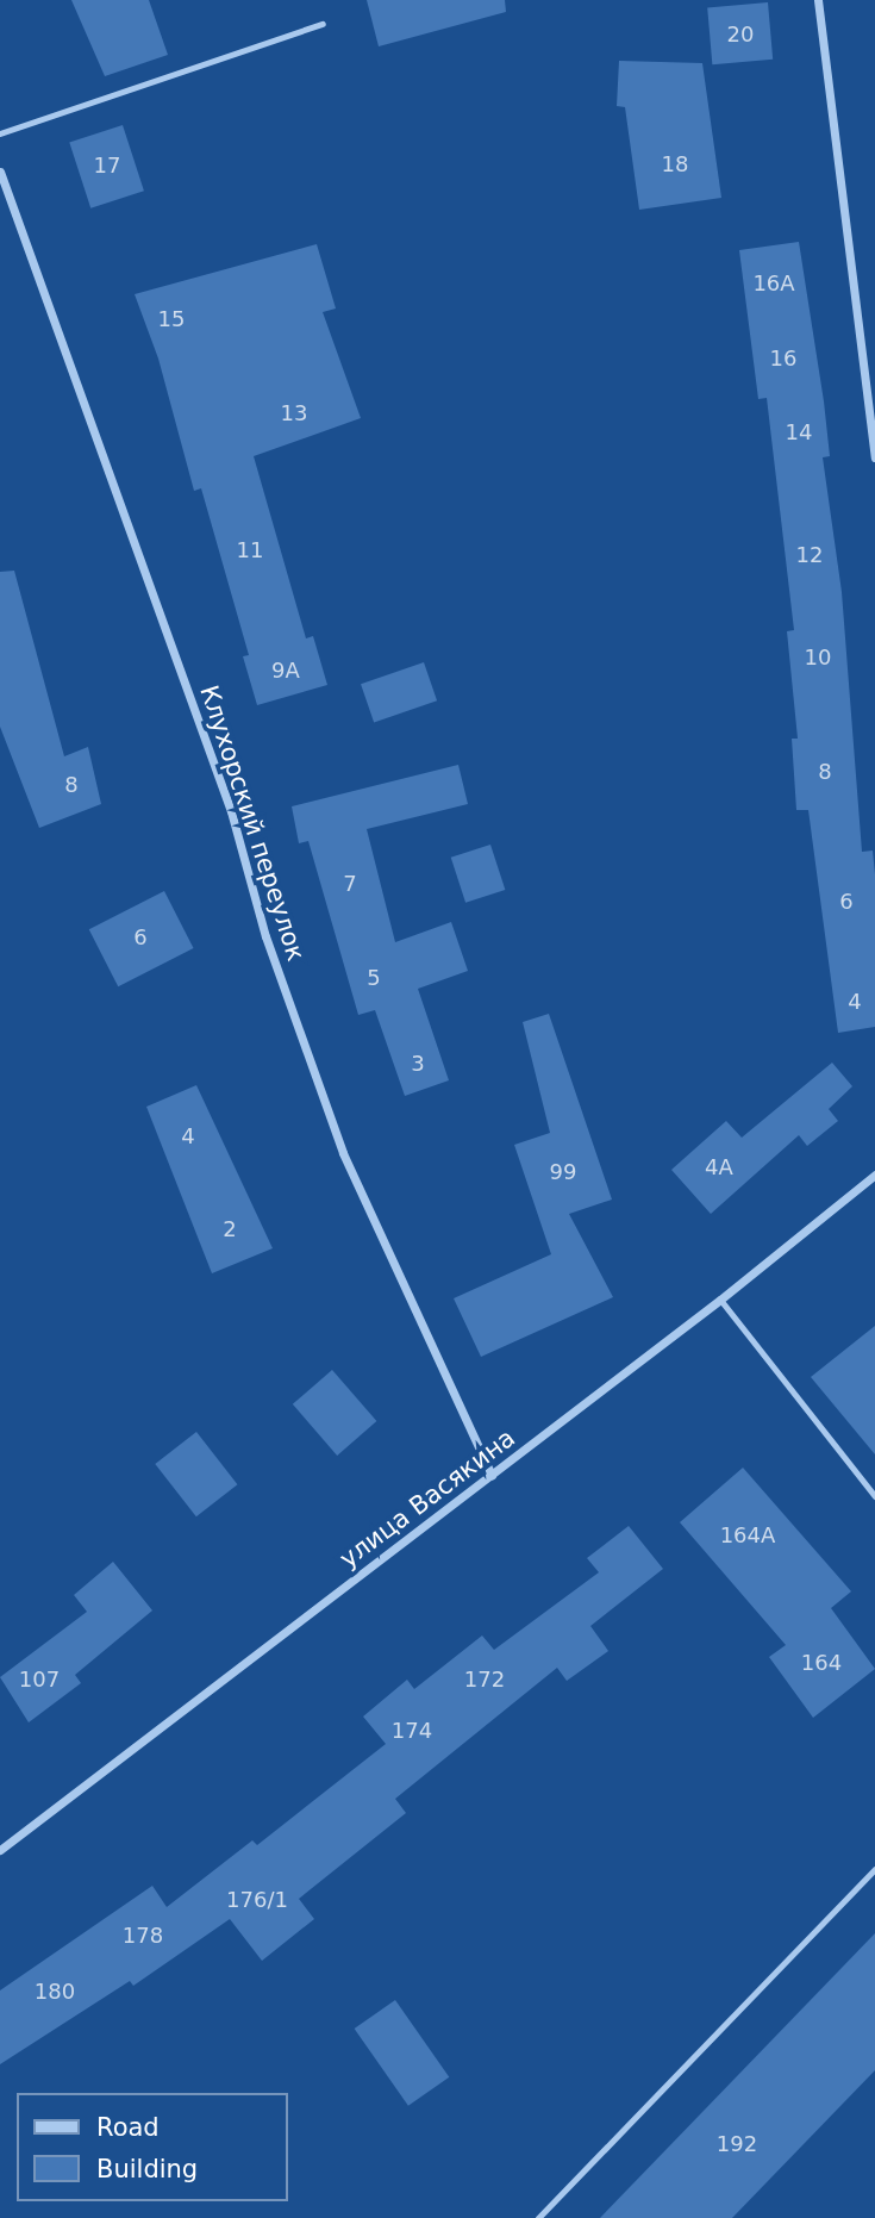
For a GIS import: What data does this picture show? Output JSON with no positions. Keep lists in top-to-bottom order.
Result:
{
  "streets": {
    "street": ["Клухорский переулок", "улица Васякина"]
  },
  "crossings": [
    ["Клухорский переулок", "улица Васякина"]
  ],
  "house_numbers": [
    "20",
    "18",
    "17",
    "16А",
    "15",
    "16",
    "13",
    "14",
    "11",
    "12",
    "10",
    "9А",
    "8",
    "8",
    "7",
    "6",
    "6",
    "5",
    "4",
    "3",
    "4",
    "4А",
    "99",
    "2",
    "164А",
    "164",
    "107",
    "172",
    "174",
    "176/1",
    "178",
    "180",
    "192"
  ],
  "legend": ["Road", "Building"]
}
